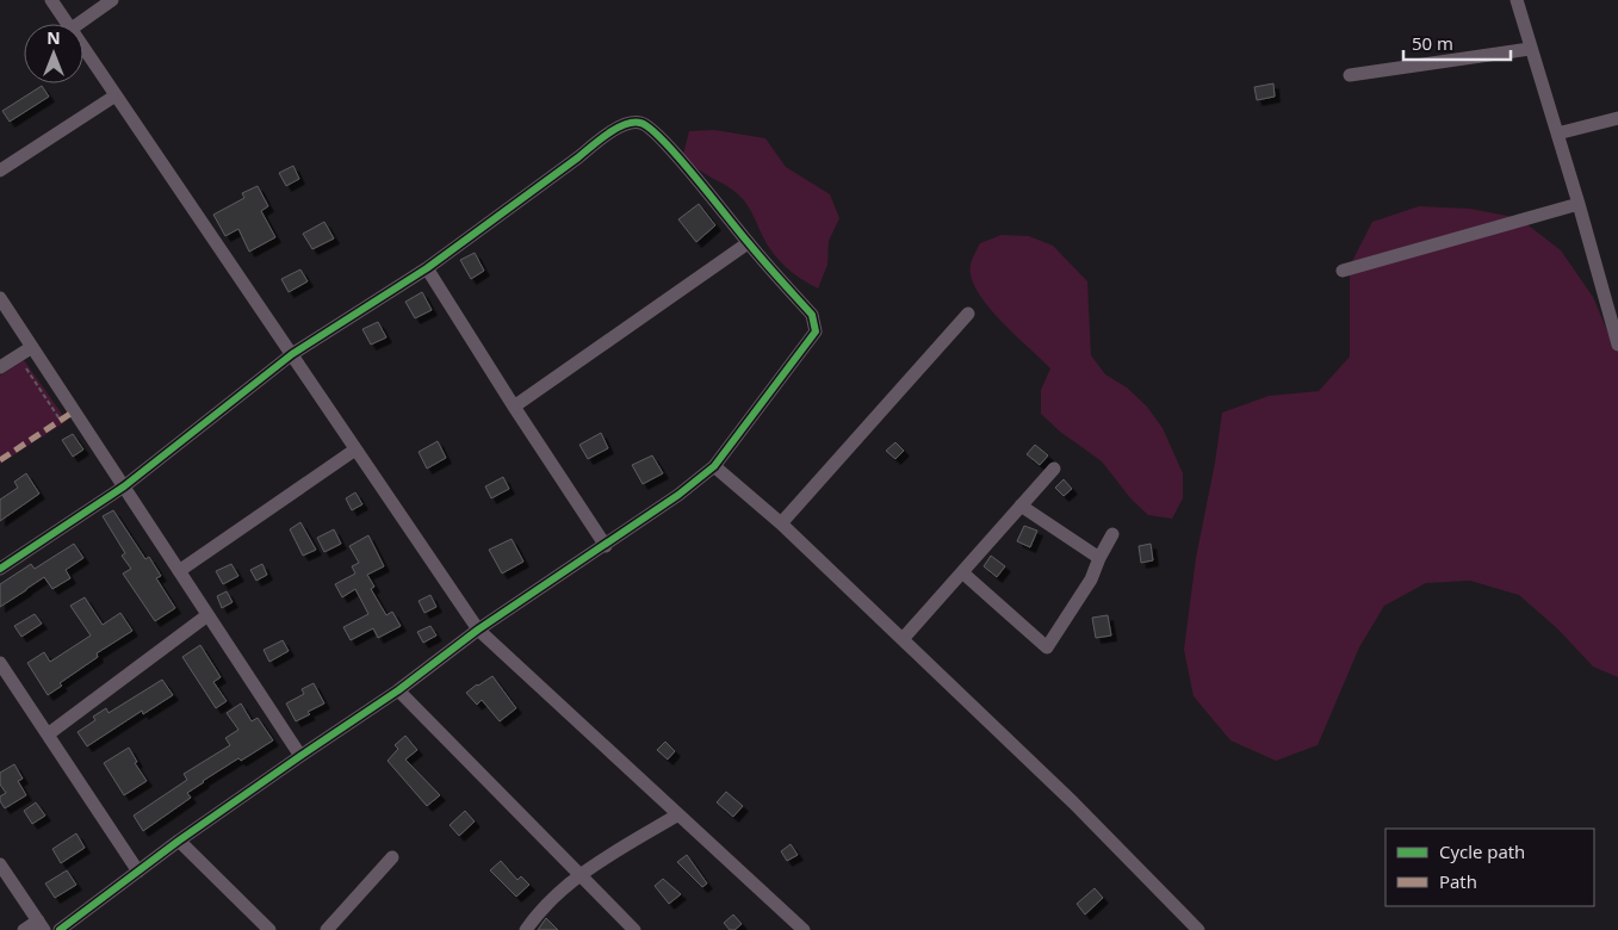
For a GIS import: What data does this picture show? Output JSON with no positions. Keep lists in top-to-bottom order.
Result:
{
  "legend": ["Cycle path", "Path"],
  "scale_bar": "50 m",
  "north": "top"
}
